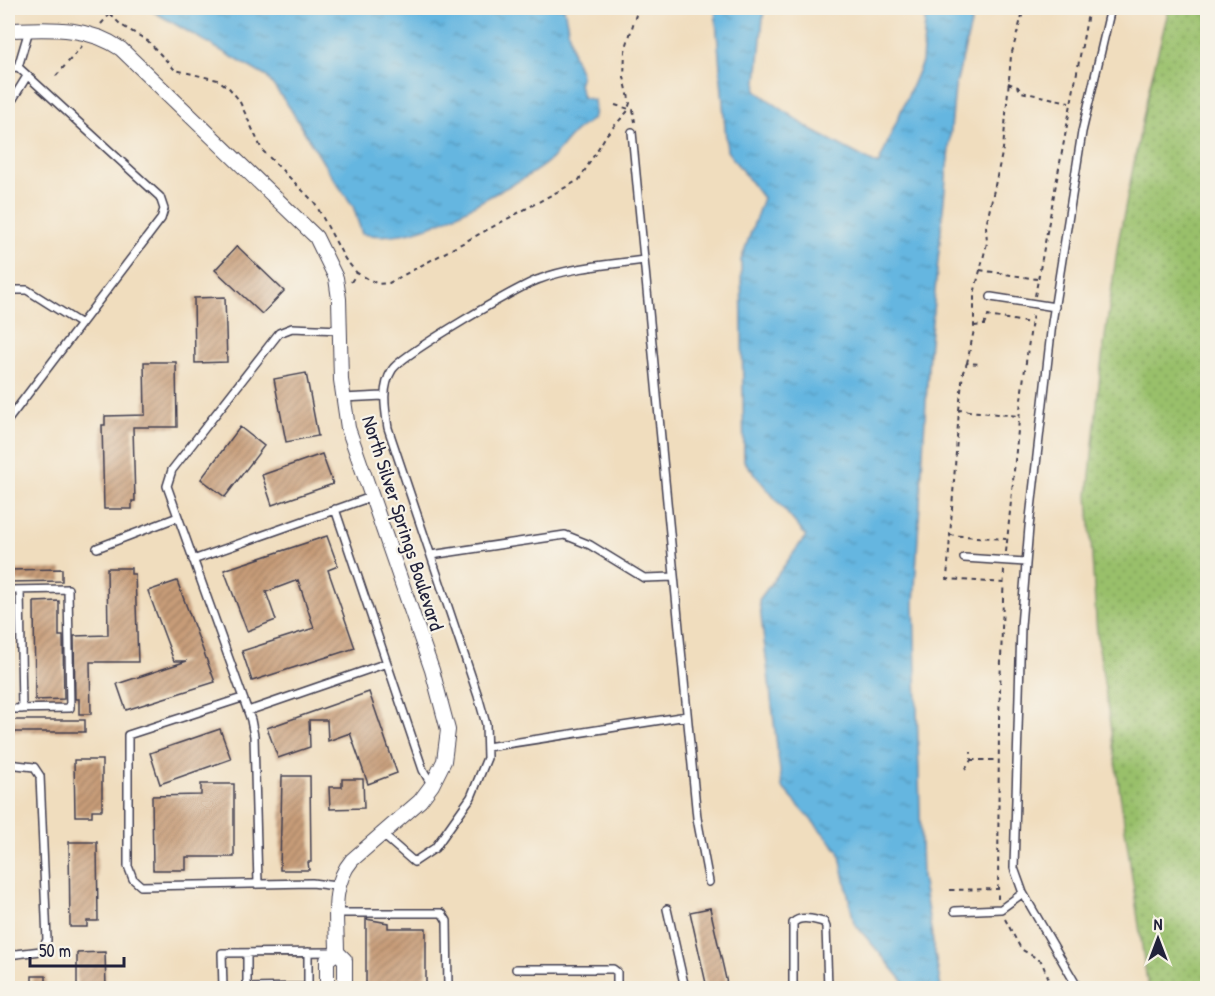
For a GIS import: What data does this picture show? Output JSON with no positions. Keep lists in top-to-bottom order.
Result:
{
  "streets": {
    "street": ["North Silver Springs Boulevard"]
  },
  "scale_bar": "50 m",
  "north": "top"
}
